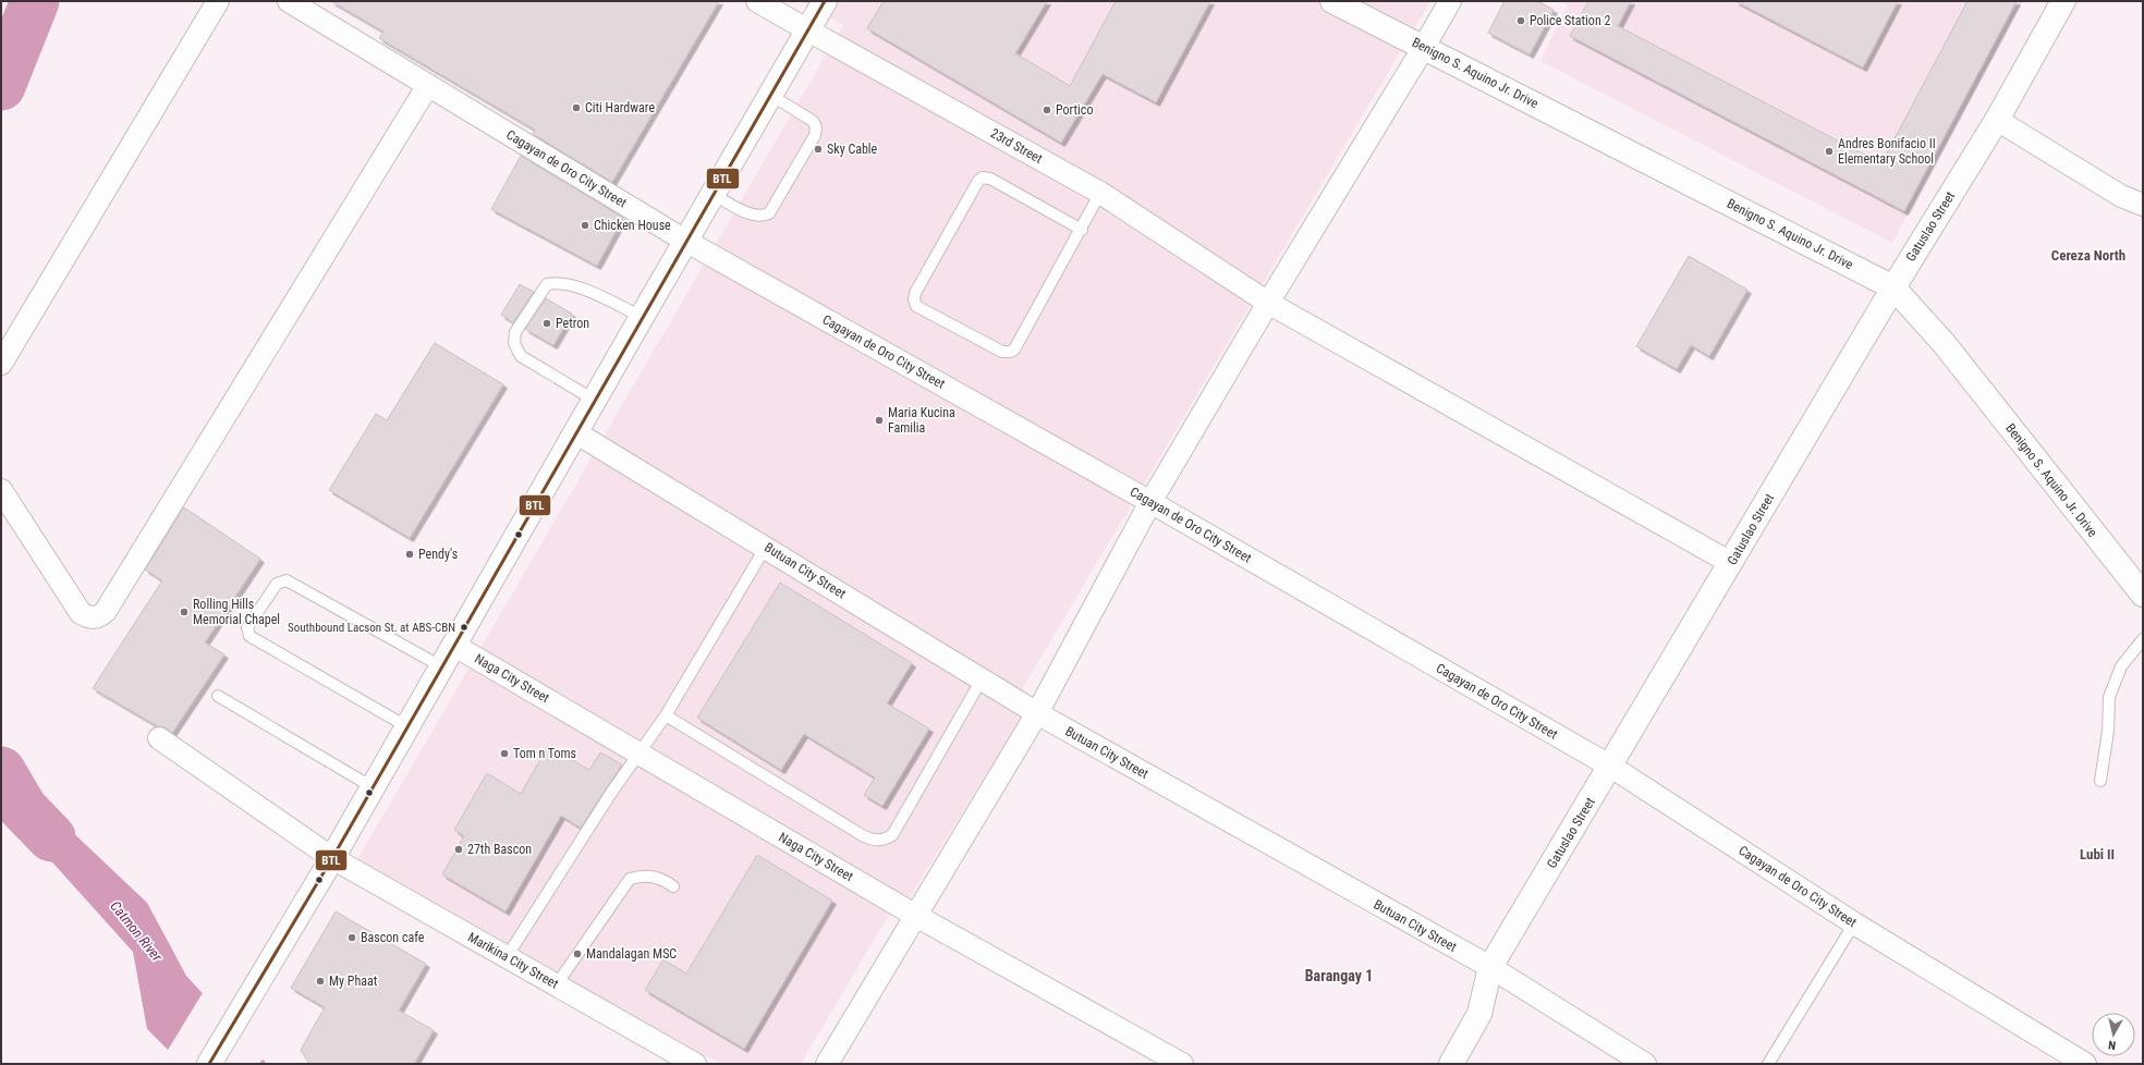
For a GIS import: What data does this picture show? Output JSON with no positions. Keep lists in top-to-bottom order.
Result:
{
  "streets": {
    "main road": ["Benigno S. Aquino Jr. Drive", "Gatuslao Street"],
    "street": [
      "23rd Street",
      "Cagayan de Oro City Street",
      "Butuan City Street",
      "Naga City Street",
      "Marikina City Street"
    ]
  },
  "crossings": [
    ["Benigno S. Aquino Jr. Drive", "Gatuslao Street"],
    ["23rd Street", "Gatuslao Street"],
    ["Cagayan de Oro City Street", "Gatuslao Street"],
    ["Gatuslao Street", "Butuan City Street"]
  ],
  "districts": ["Cereza North", "Lubi II", "Barangay 1"],
  "water": ["Catmon River"],
  "places": [
    "Police Station 2",
    "Citi Hardware",
    "Portico",
    "Sky Cable",
    "Andres Bonifacio II Elementary School",
    "Chicken House",
    "Petron",
    "Maria Kucina Familia",
    "Pendy's",
    "Rolling Hills Memorial Chapel",
    "Southbound Lacson St. at ABS-CBN",
    "Tom n Toms",
    "27th Bascon",
    "Bascon cafe",
    "Mandalagan MSC",
    "My Phaat"
  ],
  "lines": ["transit line BTL"],
  "north": "bottom"
}
